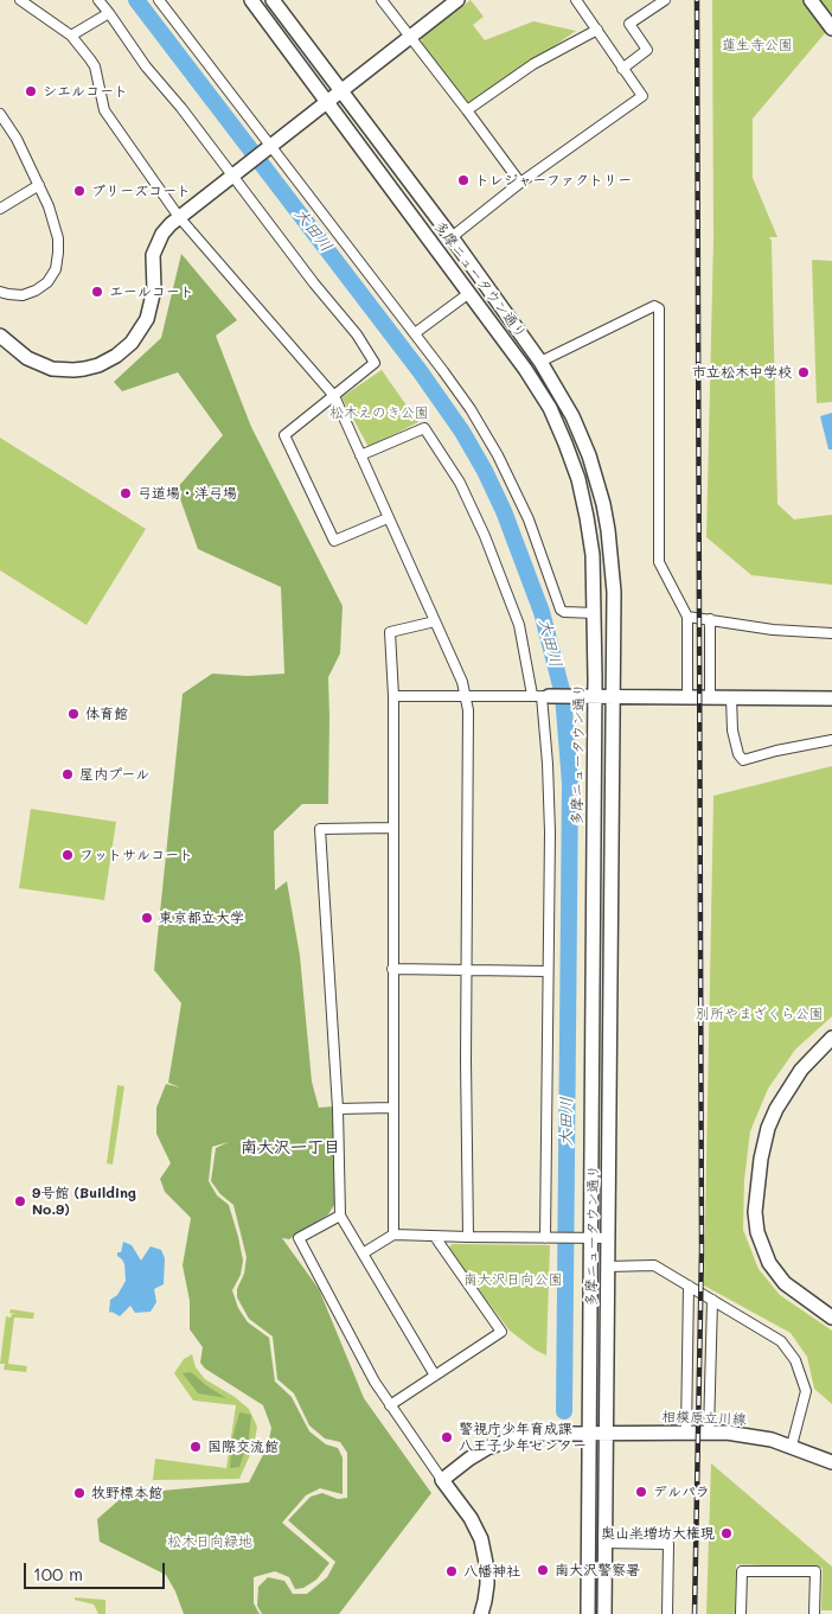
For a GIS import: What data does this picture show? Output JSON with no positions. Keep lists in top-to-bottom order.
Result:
{
  "streets": {
    "main road": ["多摩ニュータウン通り", "相模原立川線"]
  },
  "crossings": [
    ["多摩ニュータウン通り", "相模原立川線"]
  ],
  "districts": ["南大沢一丁目"],
  "water": ["大田川"],
  "parks": [
    "蓮生寺公園",
    "松木えのき公園",
    "別所やまざくら公園",
    "南大沢日向公園",
    "松木日向緑地"
  ],
  "places": [
    "シエルコート",
    "トレジャーファクトリー",
    "ブリーズコート",
    "エールコート",
    "市立松木中学校",
    "弓道場・洋弓場",
    "体育館",
    "屋内プール",
    "フットサルコート",
    "東京都立大学",
    "9号館 (Building No.9)",
    "警視庁少年育成課 八王子少年センター",
    "国際交流館",
    "デルパラ",
    "牧野標本館",
    "奥山半増坊大権現",
    "南大沢警察署",
    "八幡神社"
  ],
  "scale_bar": "100 m"
}
